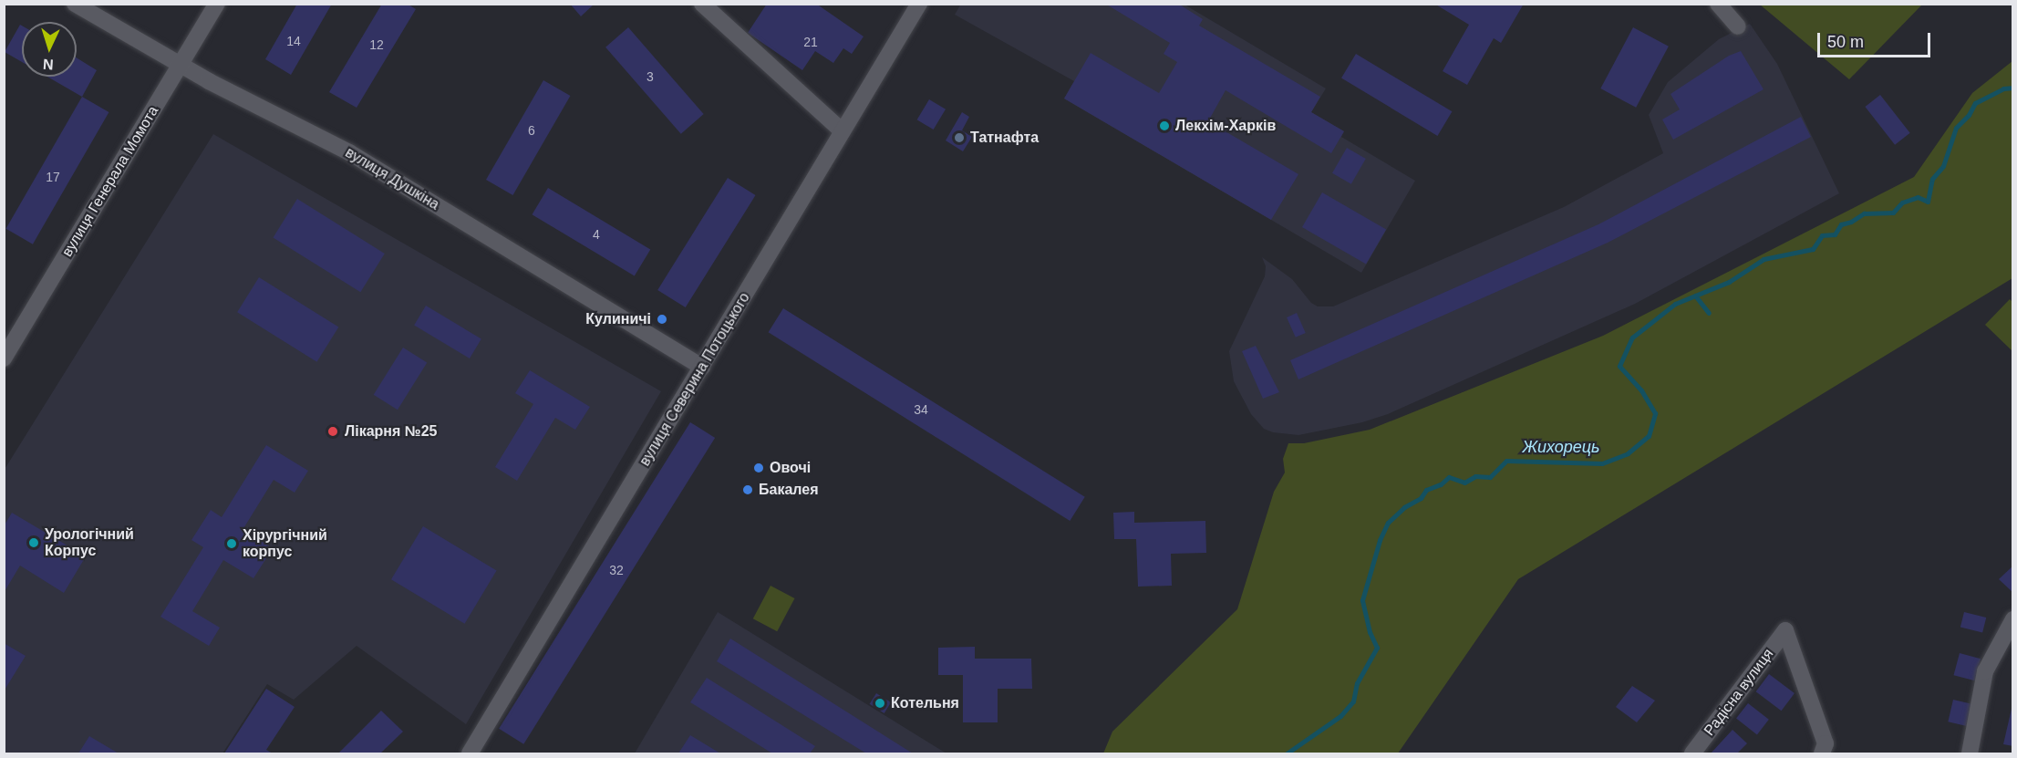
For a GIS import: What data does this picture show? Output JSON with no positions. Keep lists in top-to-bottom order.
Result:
{
  "streets": {
    "street": [
      "вулиця Душкіна",
      "вулиця Генерала Момота",
      "вулиця Северина Потоцького",
      "Радісна вулиця"
    ]
  },
  "crossings": [
    ["вулиця Душкіна", "вулиця Генерала Момота"],
    ["вулиця Душкіна", "вулиця Северина Потоцького"]
  ],
  "water": ["Жихорець"],
  "places": [
    "Лекхім-Харків",
    "Татнафта",
    "Кулиничі",
    "Лікарня №25",
    "Овочі",
    "Бакалея",
    "Урологічний Корпус",
    "Хірургічний корпус",
    "Котельня"
  ],
  "house_numbers": [
    "14",
    "21",
    "12",
    "3",
    "6",
    "17",
    "4",
    "34",
    "32"
  ],
  "scale_bar": "50 m",
  "north": "bottom"
}
